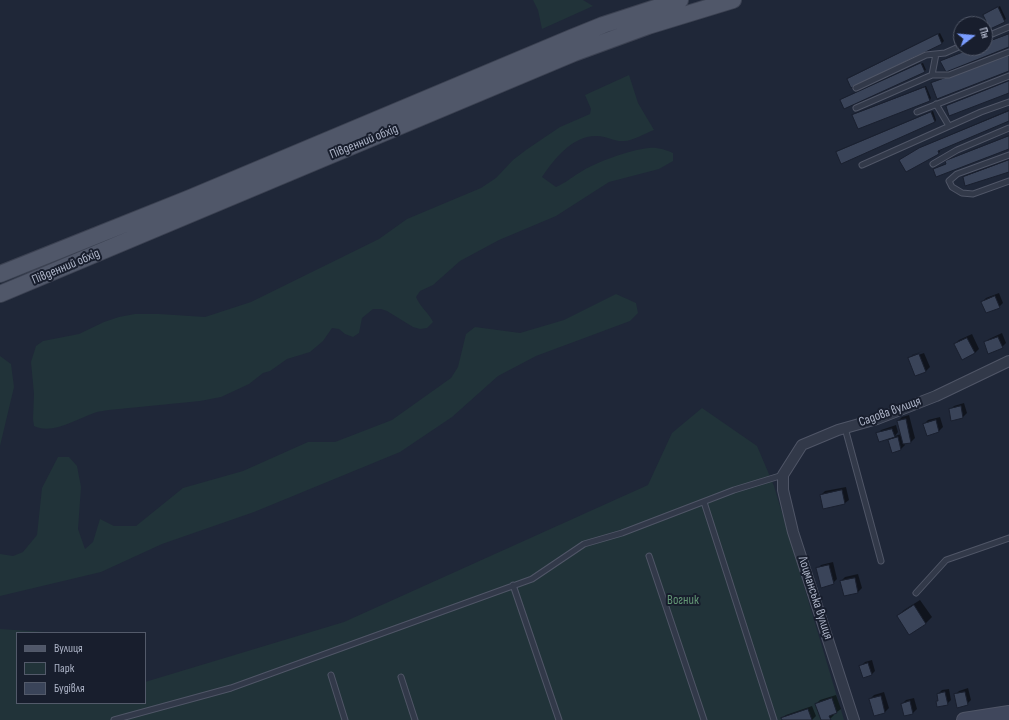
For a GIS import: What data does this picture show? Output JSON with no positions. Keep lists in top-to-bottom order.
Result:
{
  "streets": {
    "main road": ["Південний обхід"],
    "street": ["Садова вулиця", "Лоцманська вулиця"]
  },
  "crossings": [
    ["Садова вулиця", "Лоцманська вулиця"]
  ],
  "parks": ["Вогник"],
  "legend": ["Вулиця", "Парк", "Будівля"],
  "north": "right"
}
